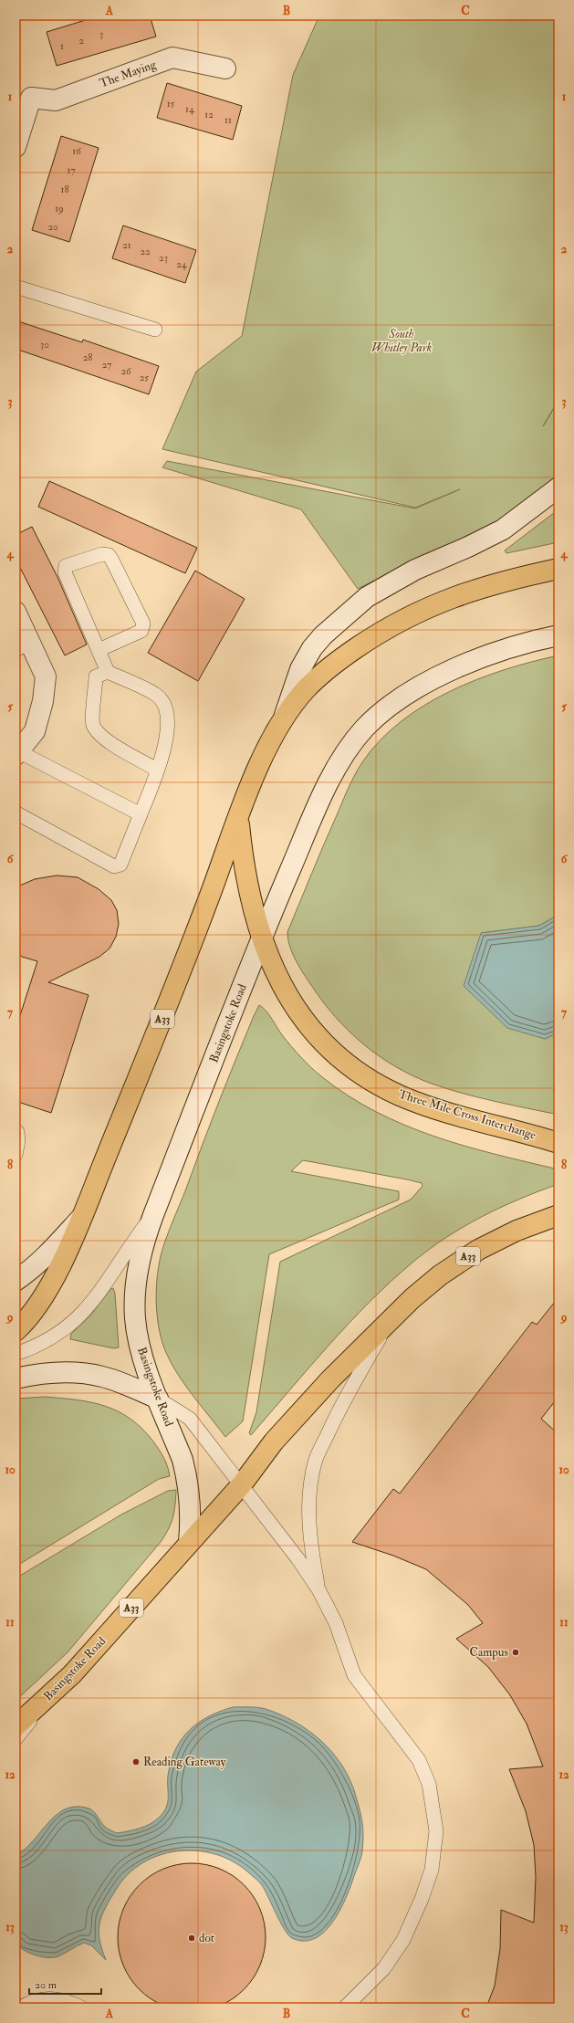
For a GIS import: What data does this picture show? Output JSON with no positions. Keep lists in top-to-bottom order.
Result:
{
  "streets": {
    "highway": ["A33", "Basingstoke Road", "Three Mile Cross Interchange"],
    "main road": ["The Maying"]
  },
  "crossings": [
    ["A33", "Three Mile Cross Interchange"],
    ["Basingstoke Road", "Three Mile Cross Interchange"]
  ],
  "parks": ["South Whitley Park"],
  "places": ["Campus", "Reading Gateway", "dot"],
  "house_numbers": [
    "3",
    "2",
    "1",
    "15",
    "14",
    "12",
    "11",
    "16",
    "17",
    "18",
    "19",
    "20",
    "21",
    "22",
    "23",
    "24",
    "30",
    "28",
    "27",
    "26",
    "25"
  ],
  "scale_bar": "20 m",
  "grid": {
    "columns": ["A", "B", "C"],
    "rows": [
      "1",
      "2",
      "3",
      "4",
      "5",
      "6",
      "7",
      "8",
      "9",
      "10",
      "11",
      "12",
      "13"
    ]
  }
}
